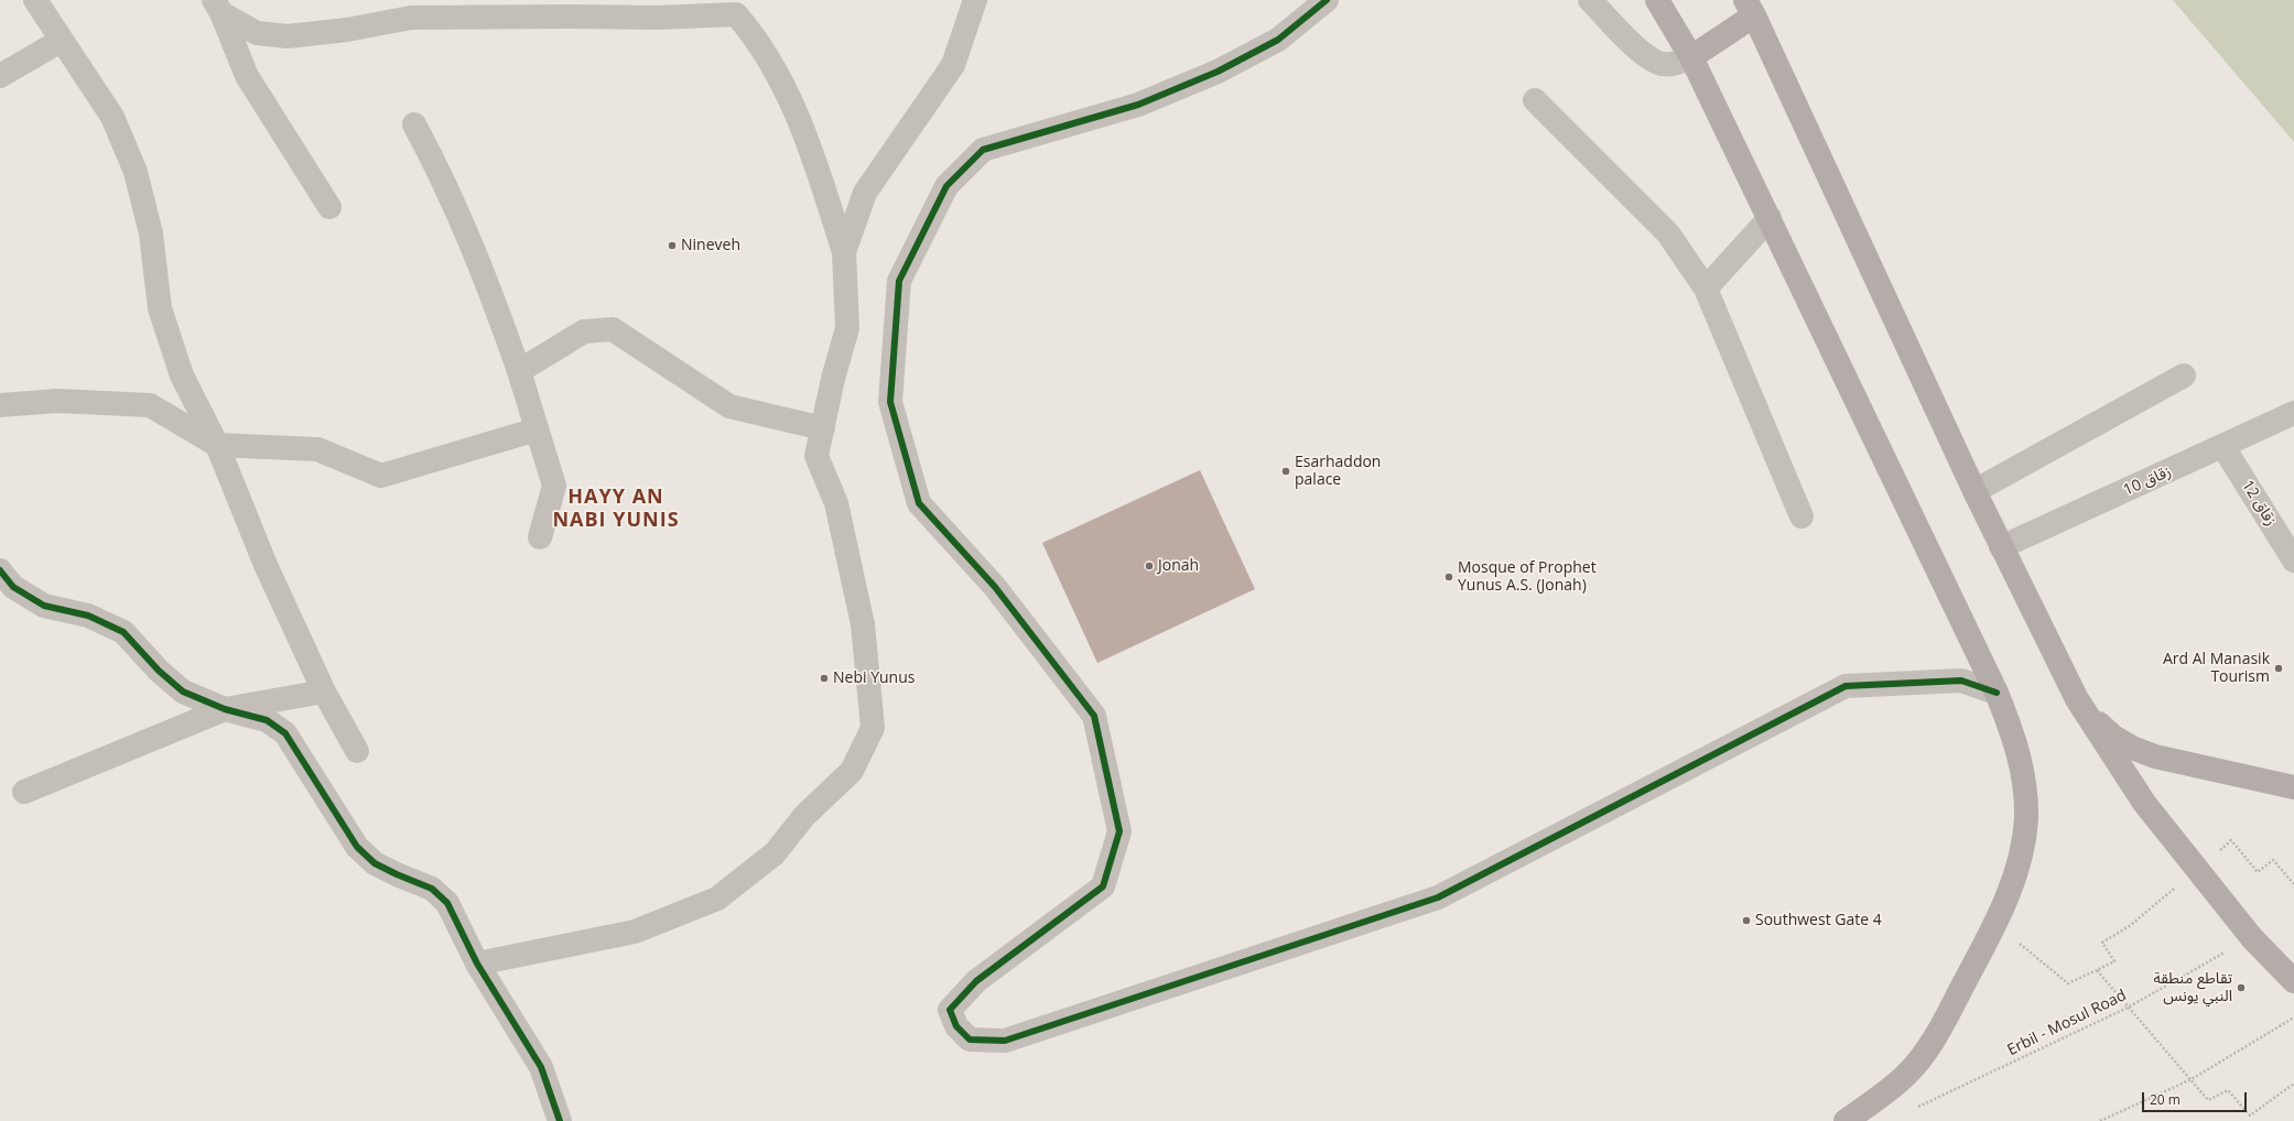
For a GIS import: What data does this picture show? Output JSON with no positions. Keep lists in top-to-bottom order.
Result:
{
  "streets": {
    "street": ["زقاق 10", "زقاق 12"],
    "path": ["Erbil - Mosul Road"]
  },
  "crossings": [
    ["زقاق 10", "زقاق 12"]
  ],
  "districts": ["HAYY AN NABI YUNIS"],
  "places": [
    "Nineveh",
    "Esarhaddon palace",
    "Jonah",
    "Mosque of Prophet Yunus A.S. (Jonah)",
    "Ard Al Manasik Tourism",
    "Nebi Yunus",
    "Southwest Gate 4",
    "تقاطع منطقة النبي يونس"
  ],
  "scale_bar": "20 m"
}
